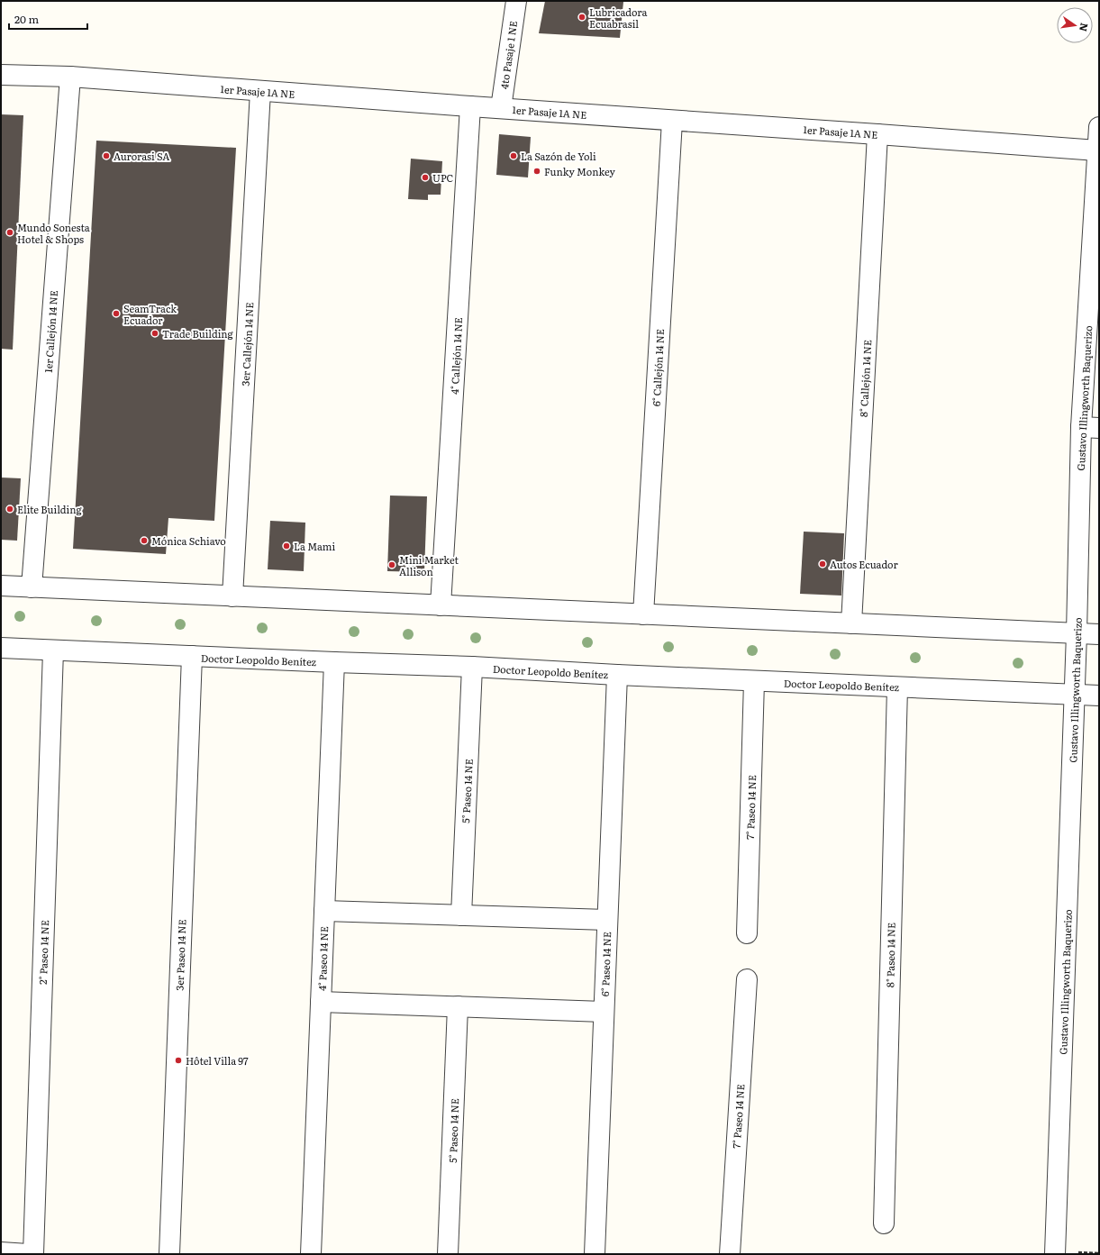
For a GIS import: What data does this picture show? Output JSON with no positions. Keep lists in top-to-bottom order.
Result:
{
  "streets": {
    "street": [
      "4to Pasaje 1 NE",
      "1er Pasaje 1A NE",
      "1er Callejón 14 NE",
      "3er Callejón 14 NE",
      "4° Callejón 14 NE",
      "6° Callejón 14 NE",
      "8° Callejón 14 NE",
      "Gustavo Illingworth Baquerizo",
      "Doctor Leopoldo Benítez",
      "5° Paseo 14 NE",
      "7° Paseo 14 NE",
      "2° Paseo 14 NE",
      "3er Paseo 14 NE",
      "8° Paseo 14 NE",
      "4° Paseo 14 NE",
      "6° Paseo 14 NE"
    ]
  },
  "crossings": [
    ["4to Pasaje 1 NE", "1er Pasaje 1A NE"],
    ["1er Pasaje 1A NE", "1er Callejón 14 NE"],
    ["1er Pasaje 1A NE", "3er Callejón 14 NE"],
    ["1er Pasaje 1A NE", "4° Callejón 14 NE"],
    ["1er Pasaje 1A NE", "6° Callejón 14 NE"],
    ["1er Pasaje 1A NE", "8° Callejón 14 NE"],
    ["1er Pasaje 1A NE", "Gustavo Illingworth Baquerizo"],
    ["Gustavo Illingworth Baquerizo", "Doctor Leopoldo Benítez"],
    ["Doctor Leopoldo Benítez", "5° Paseo 14 NE"],
    ["Doctor Leopoldo Benítez", "7° Paseo 14 NE"],
    ["Doctor Leopoldo Benítez", "2° Paseo 14 NE"],
    ["Doctor Leopoldo Benítez", "3er Paseo 14 NE"],
    ["Doctor Leopoldo Benítez", "8° Paseo 14 NE"],
    ["Doctor Leopoldo Benítez", "4° Paseo 14 NE"],
    ["Doctor Leopoldo Benítez", "6° Paseo 14 NE"]
  ],
  "places": [
    "Lubricadora Ecuabrasil",
    "Aurorasi SA",
    "La Sazón de Yoli",
    "Funky Monkey",
    "UPC",
    "Mundo Sonesta Hotel & Shops",
    "SeamTrack Ecuador",
    "Trade Building",
    "Elite Building",
    "Mónica Schiavo",
    "La Mami",
    "Autos Ecuador",
    "Mini Market Allison",
    "Hôtel Villa 97"
  ],
  "scale_bar": "20 m",
  "north": "right"
}
